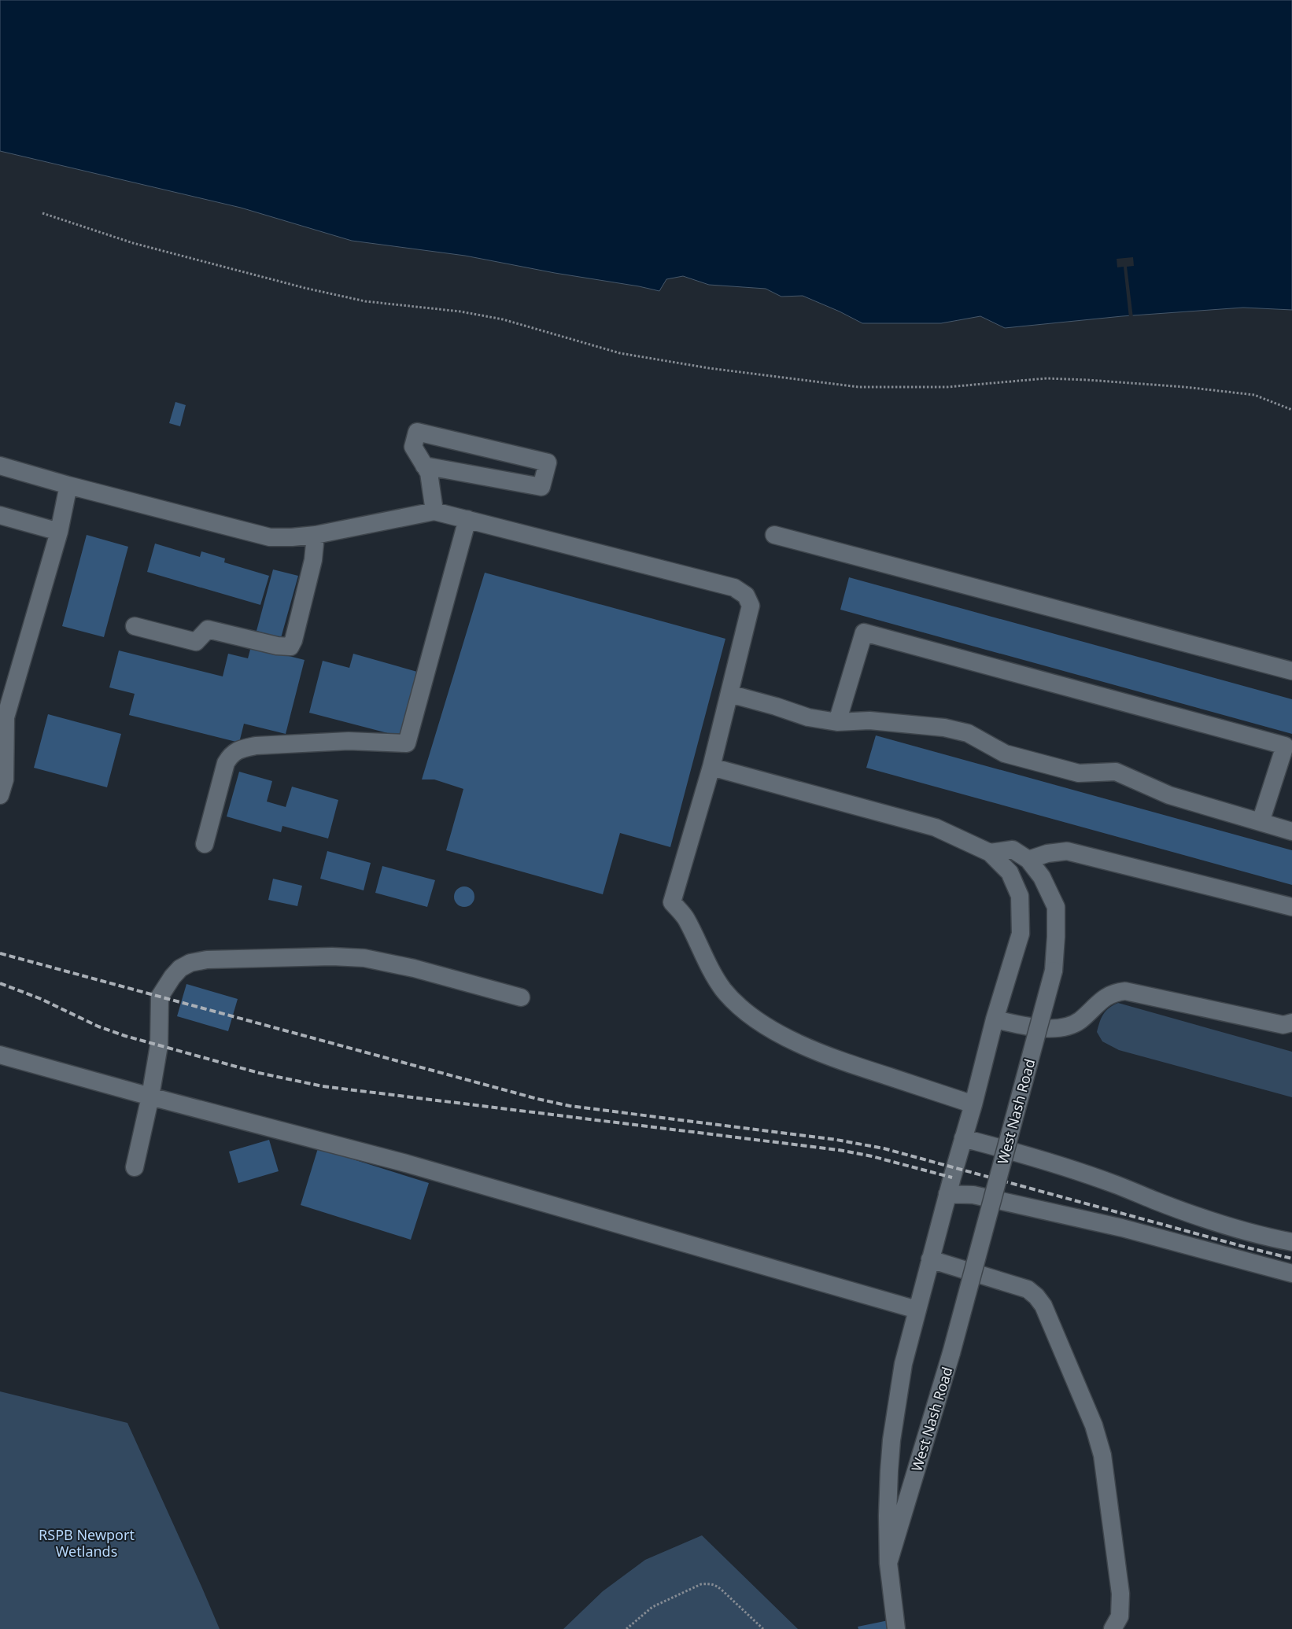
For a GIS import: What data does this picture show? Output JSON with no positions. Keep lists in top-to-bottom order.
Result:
{
  "streets": {
    "street": ["West Nash Road"]
  },
  "parks": ["RSPB Newport Wetlands"]
}
